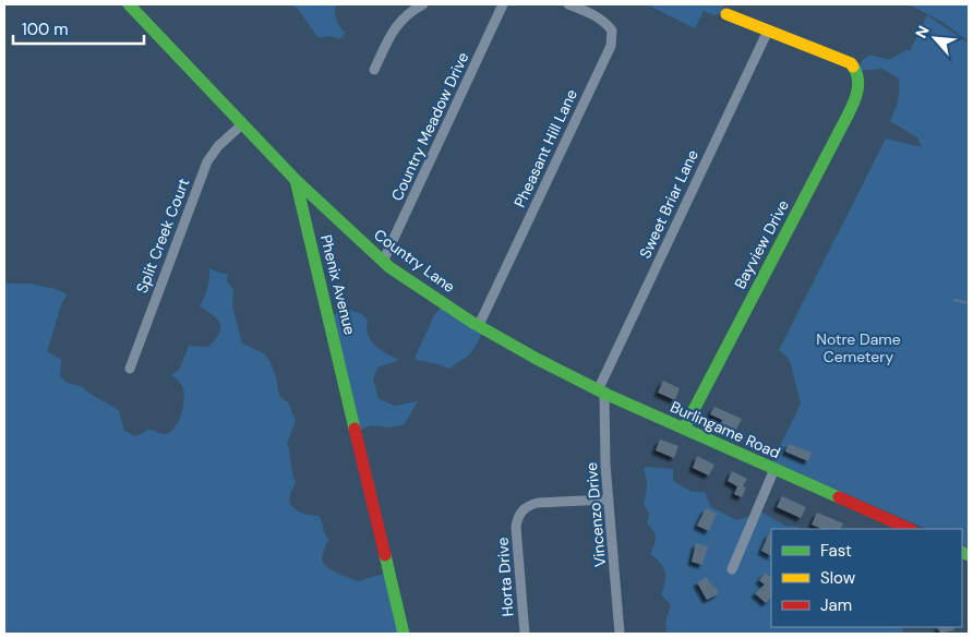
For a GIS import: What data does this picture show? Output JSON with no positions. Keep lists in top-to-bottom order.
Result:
{
  "streets": {
    "street": [
      "Country Meadow Drive",
      "Pheasant Hill Lane",
      "Sweet Briar Lane",
      "Split Creek Court",
      "Bayview Drive",
      "Country Lane",
      "Phenix Avenue",
      "Burlingame Road",
      "Vincenzo Drive",
      "Horta Drive"
    ]
  },
  "crossings": [
    ["Country Meadow Drive", "Country Lane"],
    ["Pheasant Hill Lane", "Country Lane"],
    ["Sweet Briar Lane", "Bayview Drive"],
    ["Sweet Briar Lane", "Burlingame Road"],
    ["Sweet Briar Lane", "Vincenzo Drive"],
    ["Bayview Drive", "Burlingame Road"],
    ["Country Lane", "Phenix Avenue"],
    ["Country Lane", "Burlingame Road"],
    ["Burlingame Road", "Vincenzo Drive"],
    ["Vincenzo Drive", "Horta Drive"]
  ],
  "parks": ["Notre Dame Cemetery"],
  "legend": ["Fast", "Slow", "Jam"],
  "scale_bar": "100 m",
  "north": "top left"
}
